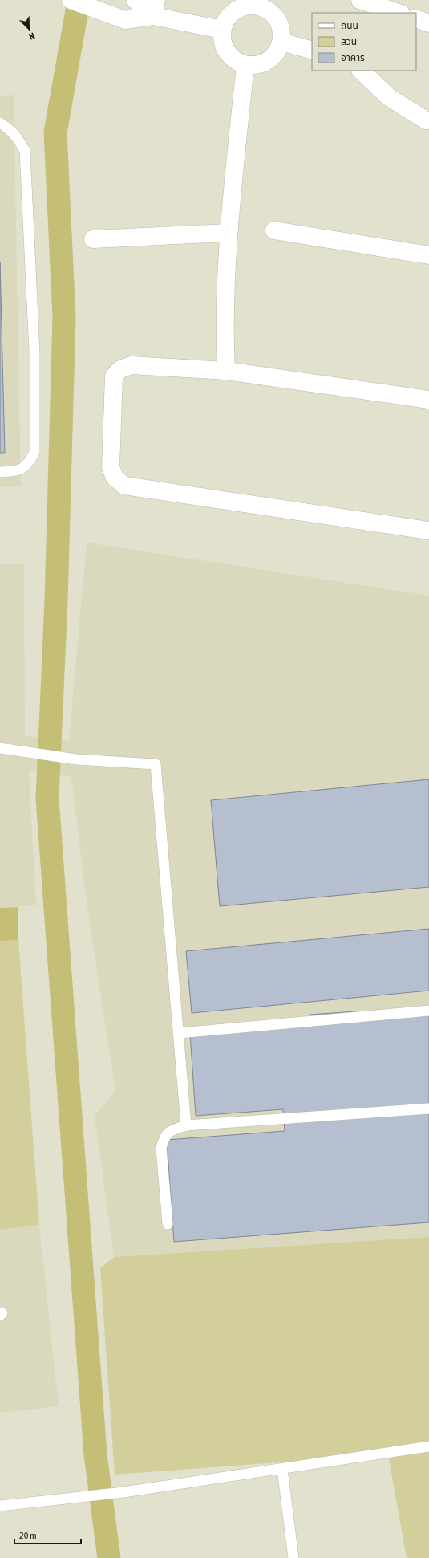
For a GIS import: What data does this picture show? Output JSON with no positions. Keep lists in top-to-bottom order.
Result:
{
  "legend": ["ถนน", "สวน", "อาคาร"],
  "scale_bar": "20 m",
  "north": "bottom right"
}
